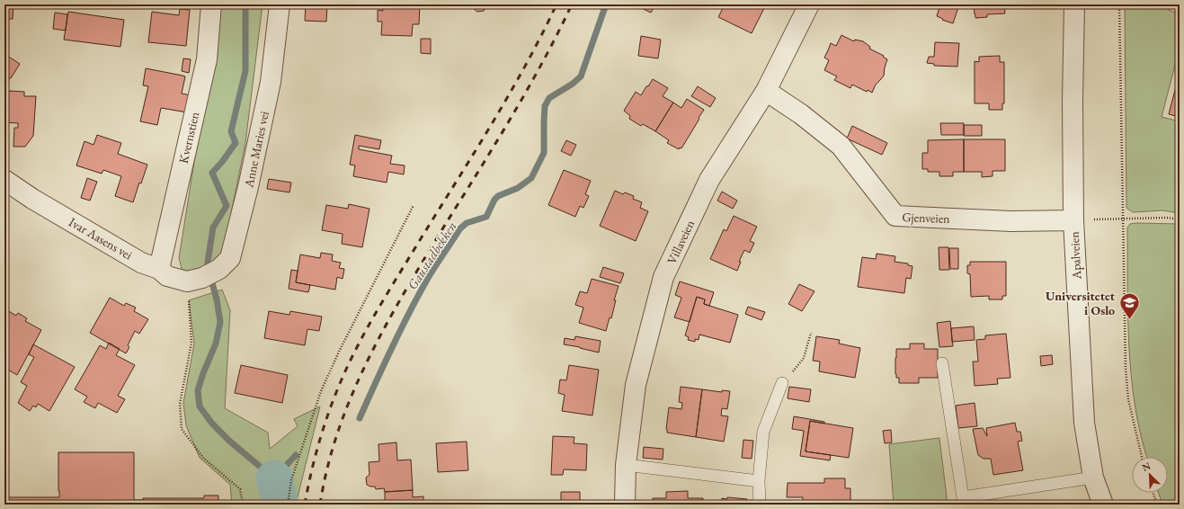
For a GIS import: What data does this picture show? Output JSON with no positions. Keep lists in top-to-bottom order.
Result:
{
  "streets": {
    "street": [
      "Kvernstien",
      "Anne Maries vei",
      "Gjenveien",
      "Ivar Aasens vei",
      "Villaveien",
      "Apalveien"
    ]
  },
  "crossings": [
    ["Kvernstien", "Ivar Aasens vei"],
    ["Anne Maries vei", "Ivar Aasens vei"],
    ["Gjenveien", "Villaveien"],
    ["Gjenveien", "Apalveien"]
  ],
  "water": ["Gaustadbekken"],
  "places": {
    "school or university": ["Universitetet i Oslo"]
  },
  "north": "top left"
}
